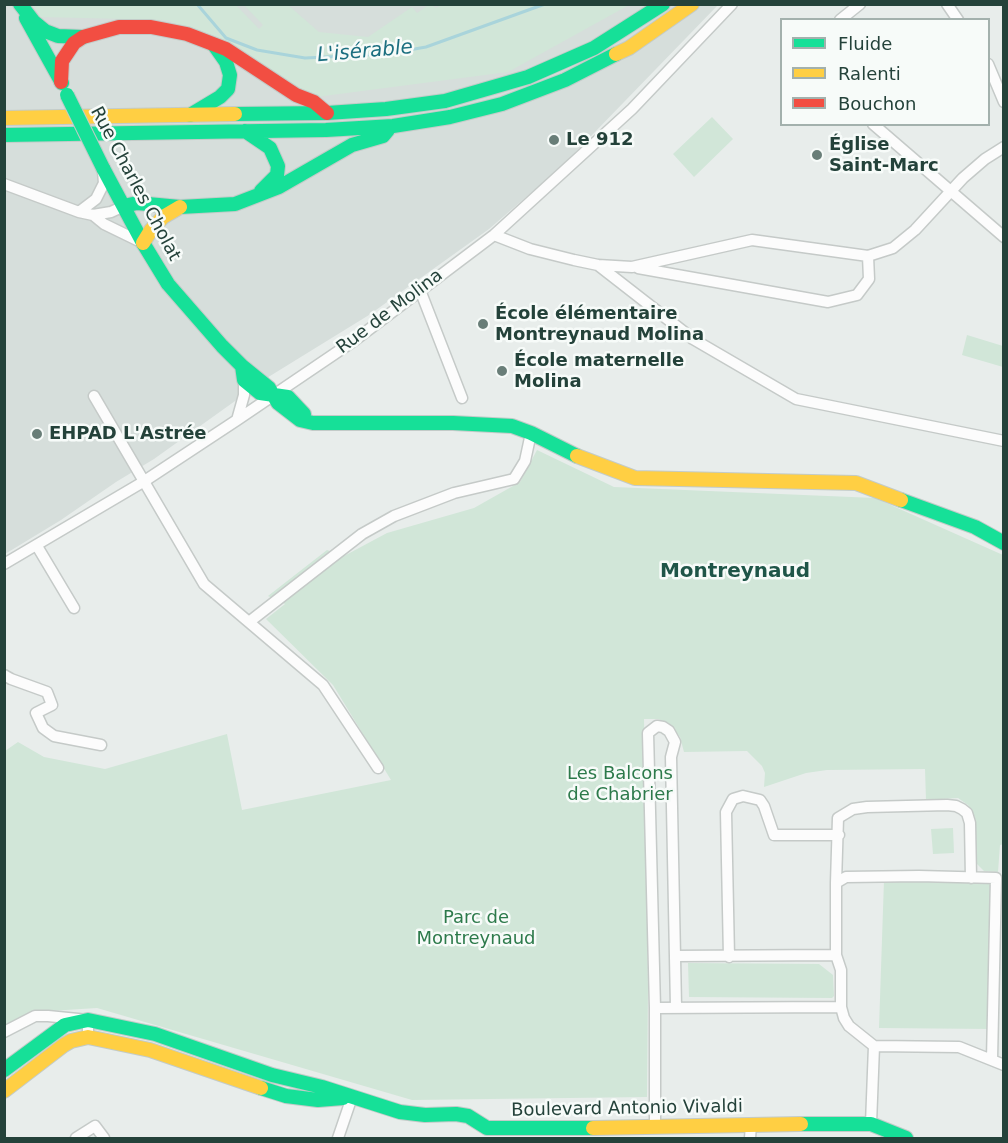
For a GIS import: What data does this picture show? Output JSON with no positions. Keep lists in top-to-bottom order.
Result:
{
  "streets": {
    "main road": ["Rue Charles Cholat", "Boulevard Antonio Vivaldi"],
    "street": ["Rue de Molina"]
  },
  "crossings": [
    ["Rue Charles Cholat", "Rue de Molina"]
  ],
  "districts": ["Montreynaud"],
  "water": ["L'isérable"],
  "parks": ["Les Balcons de Chabrier", "Parc de Montreynaud"],
  "places": [
    "Le 912",
    "Église Saint-Marc",
    "École élémentaire Montreynaud Molina",
    "École maternelle Molina",
    "EHPAD L'Astrée"
  ],
  "legend": ["Fluide", "Ralenti", "Bouchon"]
}
